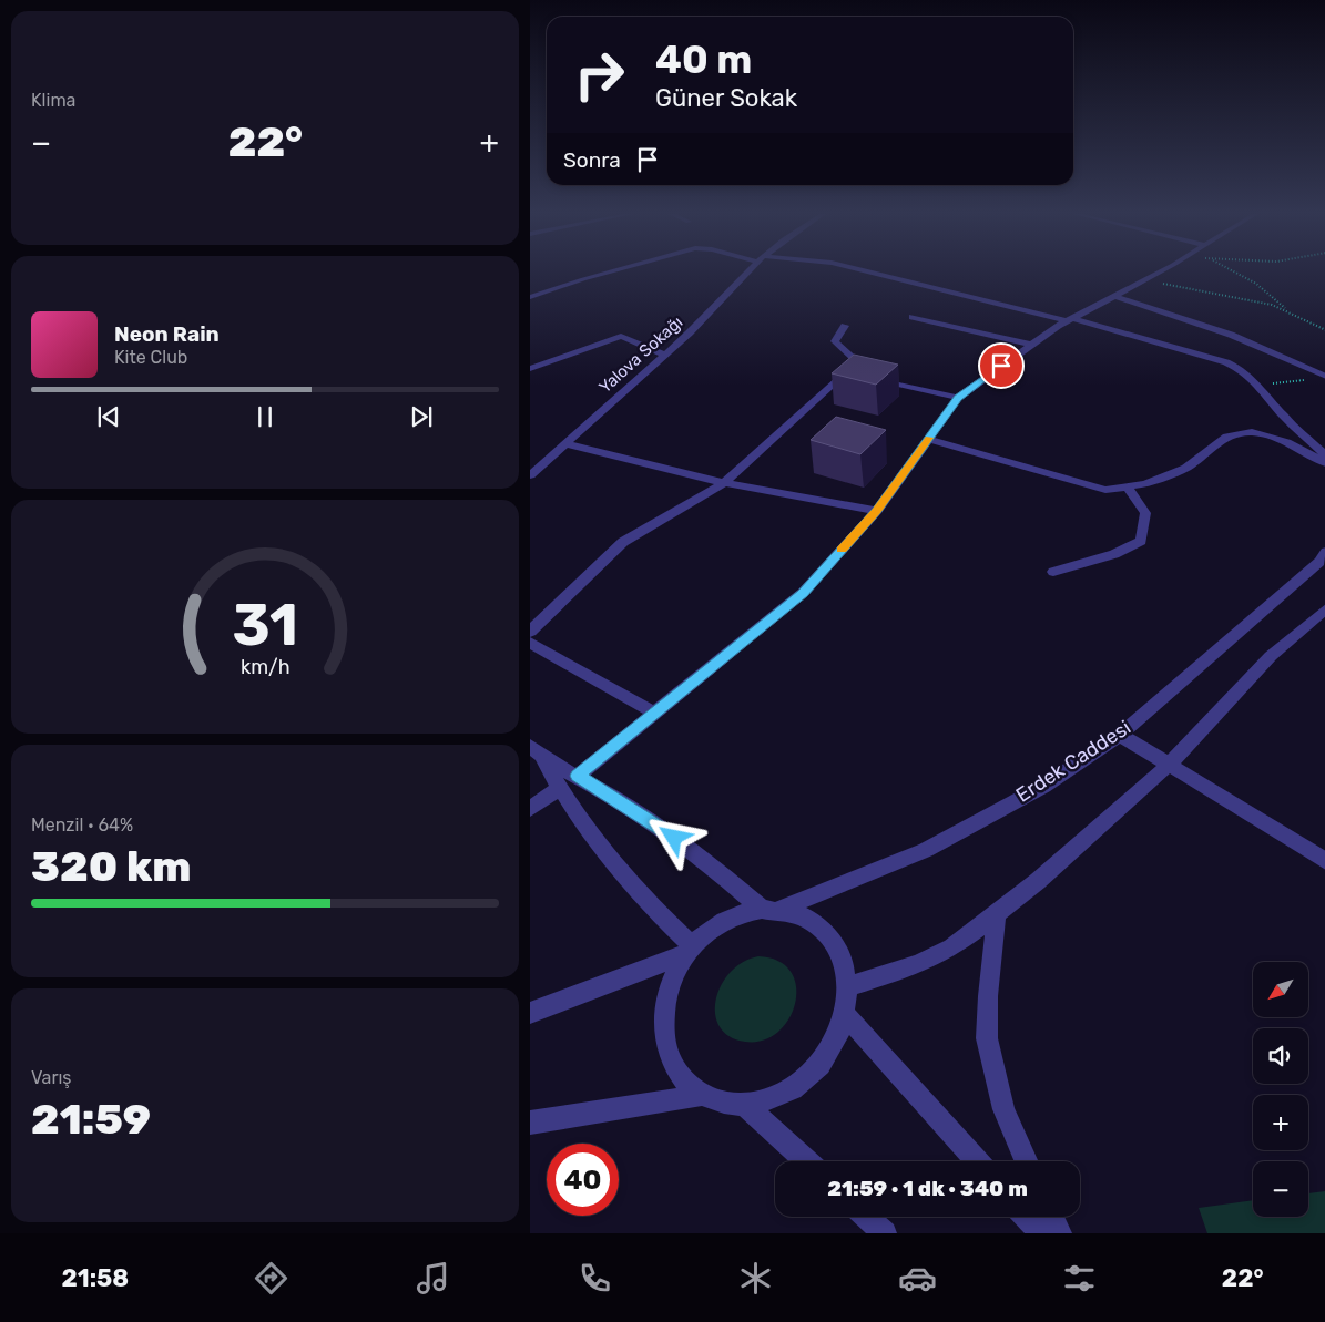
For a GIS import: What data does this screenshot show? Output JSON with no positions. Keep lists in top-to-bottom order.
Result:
{
  "streets": {
    "street": ["Yalova Sokağı", "Erdek Caddesi"]
  },
  "north": "bottom left",
  "page": {
    "tile": [
      "Klima",
      ["Menzil · 64%", "320 km"],
      ["Varış", "21:59"]
    ],
    "turn": ["40 m", "Güner Sokak"],
    "heat": ["−", "22°", "+"],
    "then": "Sonra",
    "song": ["Neon Rain", "Kite Club"],
    "map_buttons": ["+", "−"],
    "limit": "40",
    "trip": "21:59 · 1 dk · 340 m",
    "tabs": ["21:58", "22°"],
    "gauge": ["31", "km/h"]
  }
}
